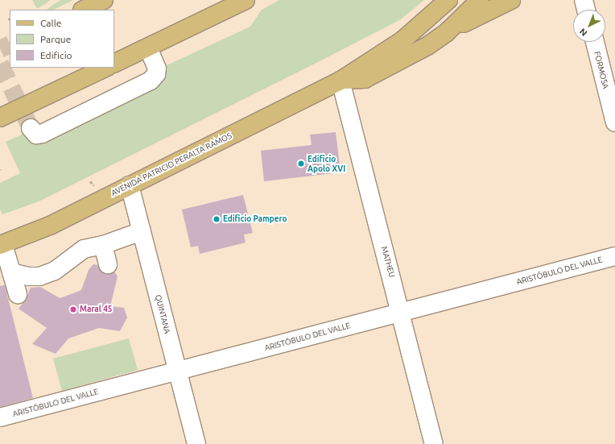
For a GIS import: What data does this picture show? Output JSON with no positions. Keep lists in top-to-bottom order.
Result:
{
  "streets": {
    "main road": ["AVENIDA PATRICIO PERALTA RAMOS"],
    "street": [
      "FORMOSA",
      "MATHEU",
      "ARISTÓBULO DEL VALLE",
      "QUINTANA"
    ]
  },
  "crossings": [
    ["AVENIDA PATRICIO PERALTA RAMOS", "MATHEU"],
    ["AVENIDA PATRICIO PERALTA RAMOS", "QUINTANA"],
    ["MATHEU", "ARISTÓBULO DEL VALLE"],
    ["ARISTÓBULO DEL VALLE", "QUINTANA"]
  ],
  "places": ["Edificio Apolo XVI", "Edificio Pampero", "Maral 45"],
  "legend": ["Calle", "Parque", "Edificio"],
  "north": "bottom left"
}
